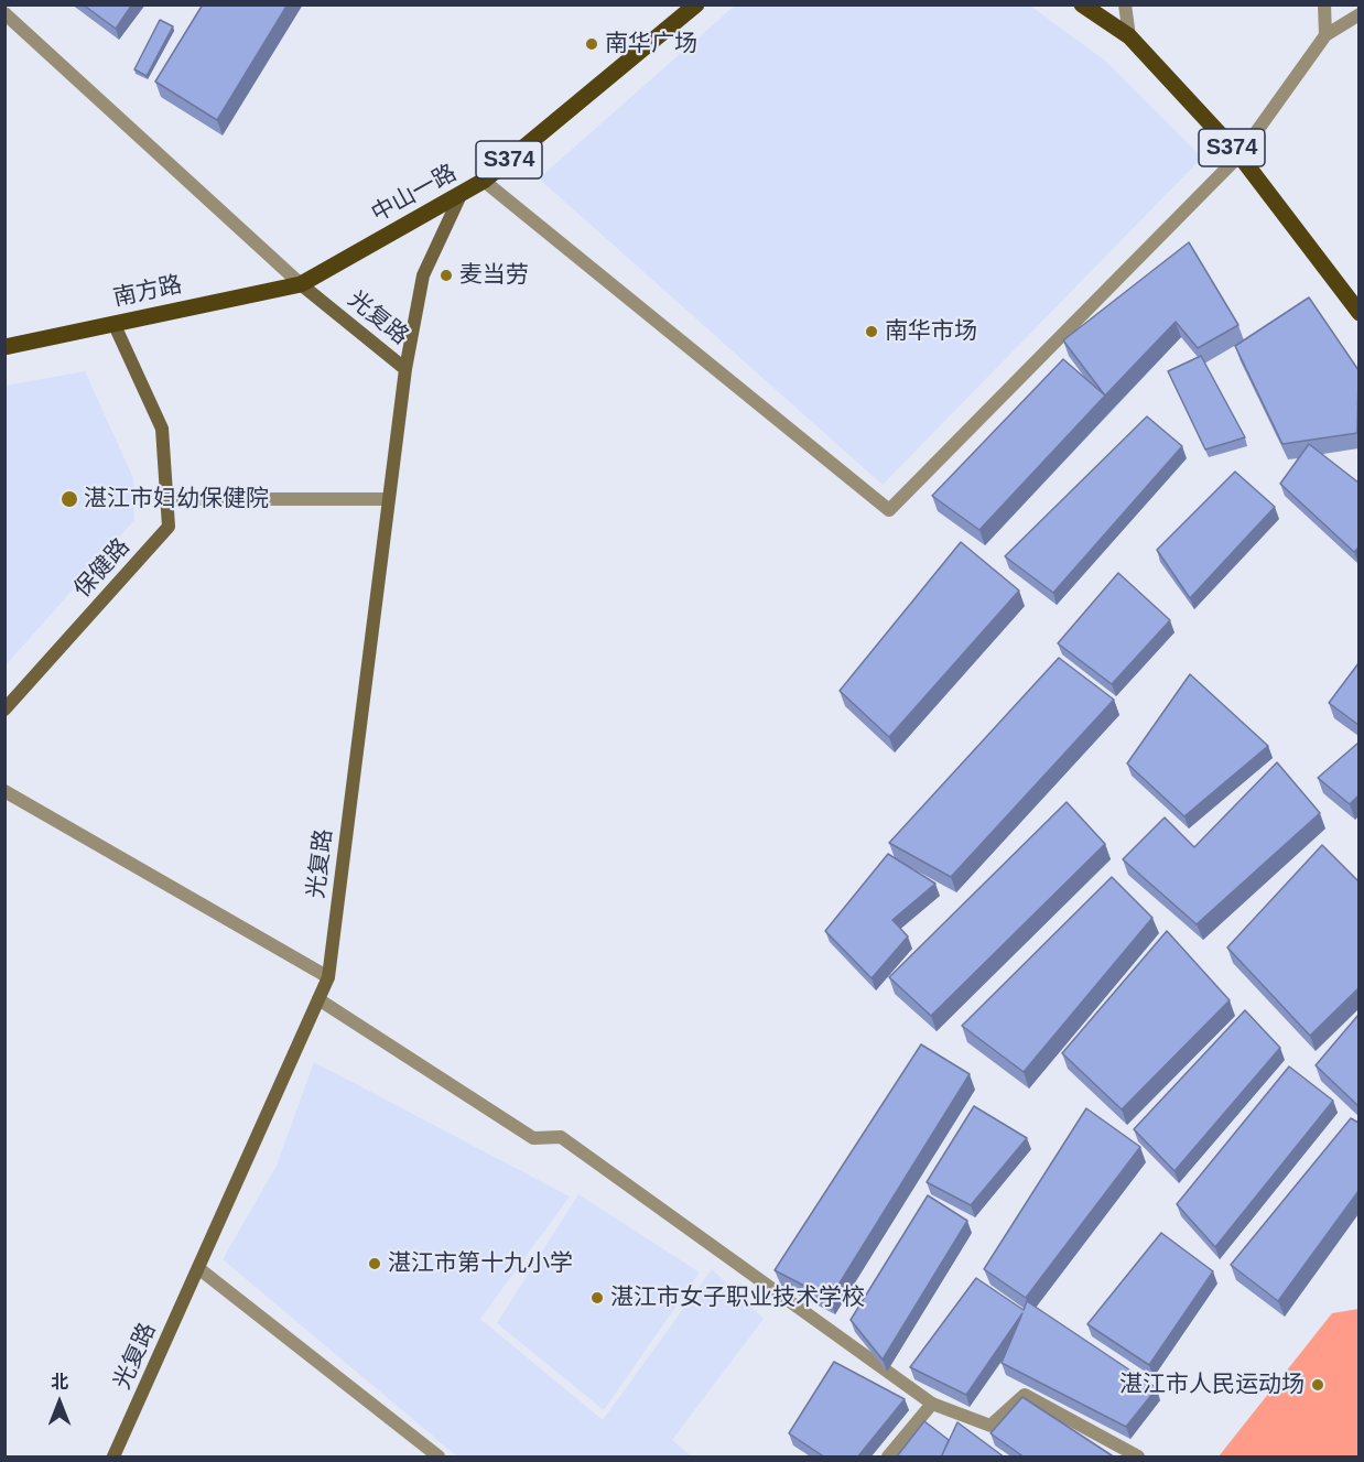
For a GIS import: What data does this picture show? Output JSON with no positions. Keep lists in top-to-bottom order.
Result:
{
  "streets": {
    "main road": ["S374", "中山一路", "南方路"],
    "street": ["光复路", "保健路"]
  },
  "crossings": [
    ["中山一路", "南方路"],
    ["中山一路", "光复路"],
    ["南方路", "光复路"],
    ["南方路", "保健路"]
  ],
  "places": [
    "南华广场",
    "麦当劳",
    "南华市场",
    "湛江市妇幼保健院",
    "湛江市第十九小学",
    "湛江市女子职业技术学校",
    "湛江市人民运动场"
  ],
  "north": "top"
}
